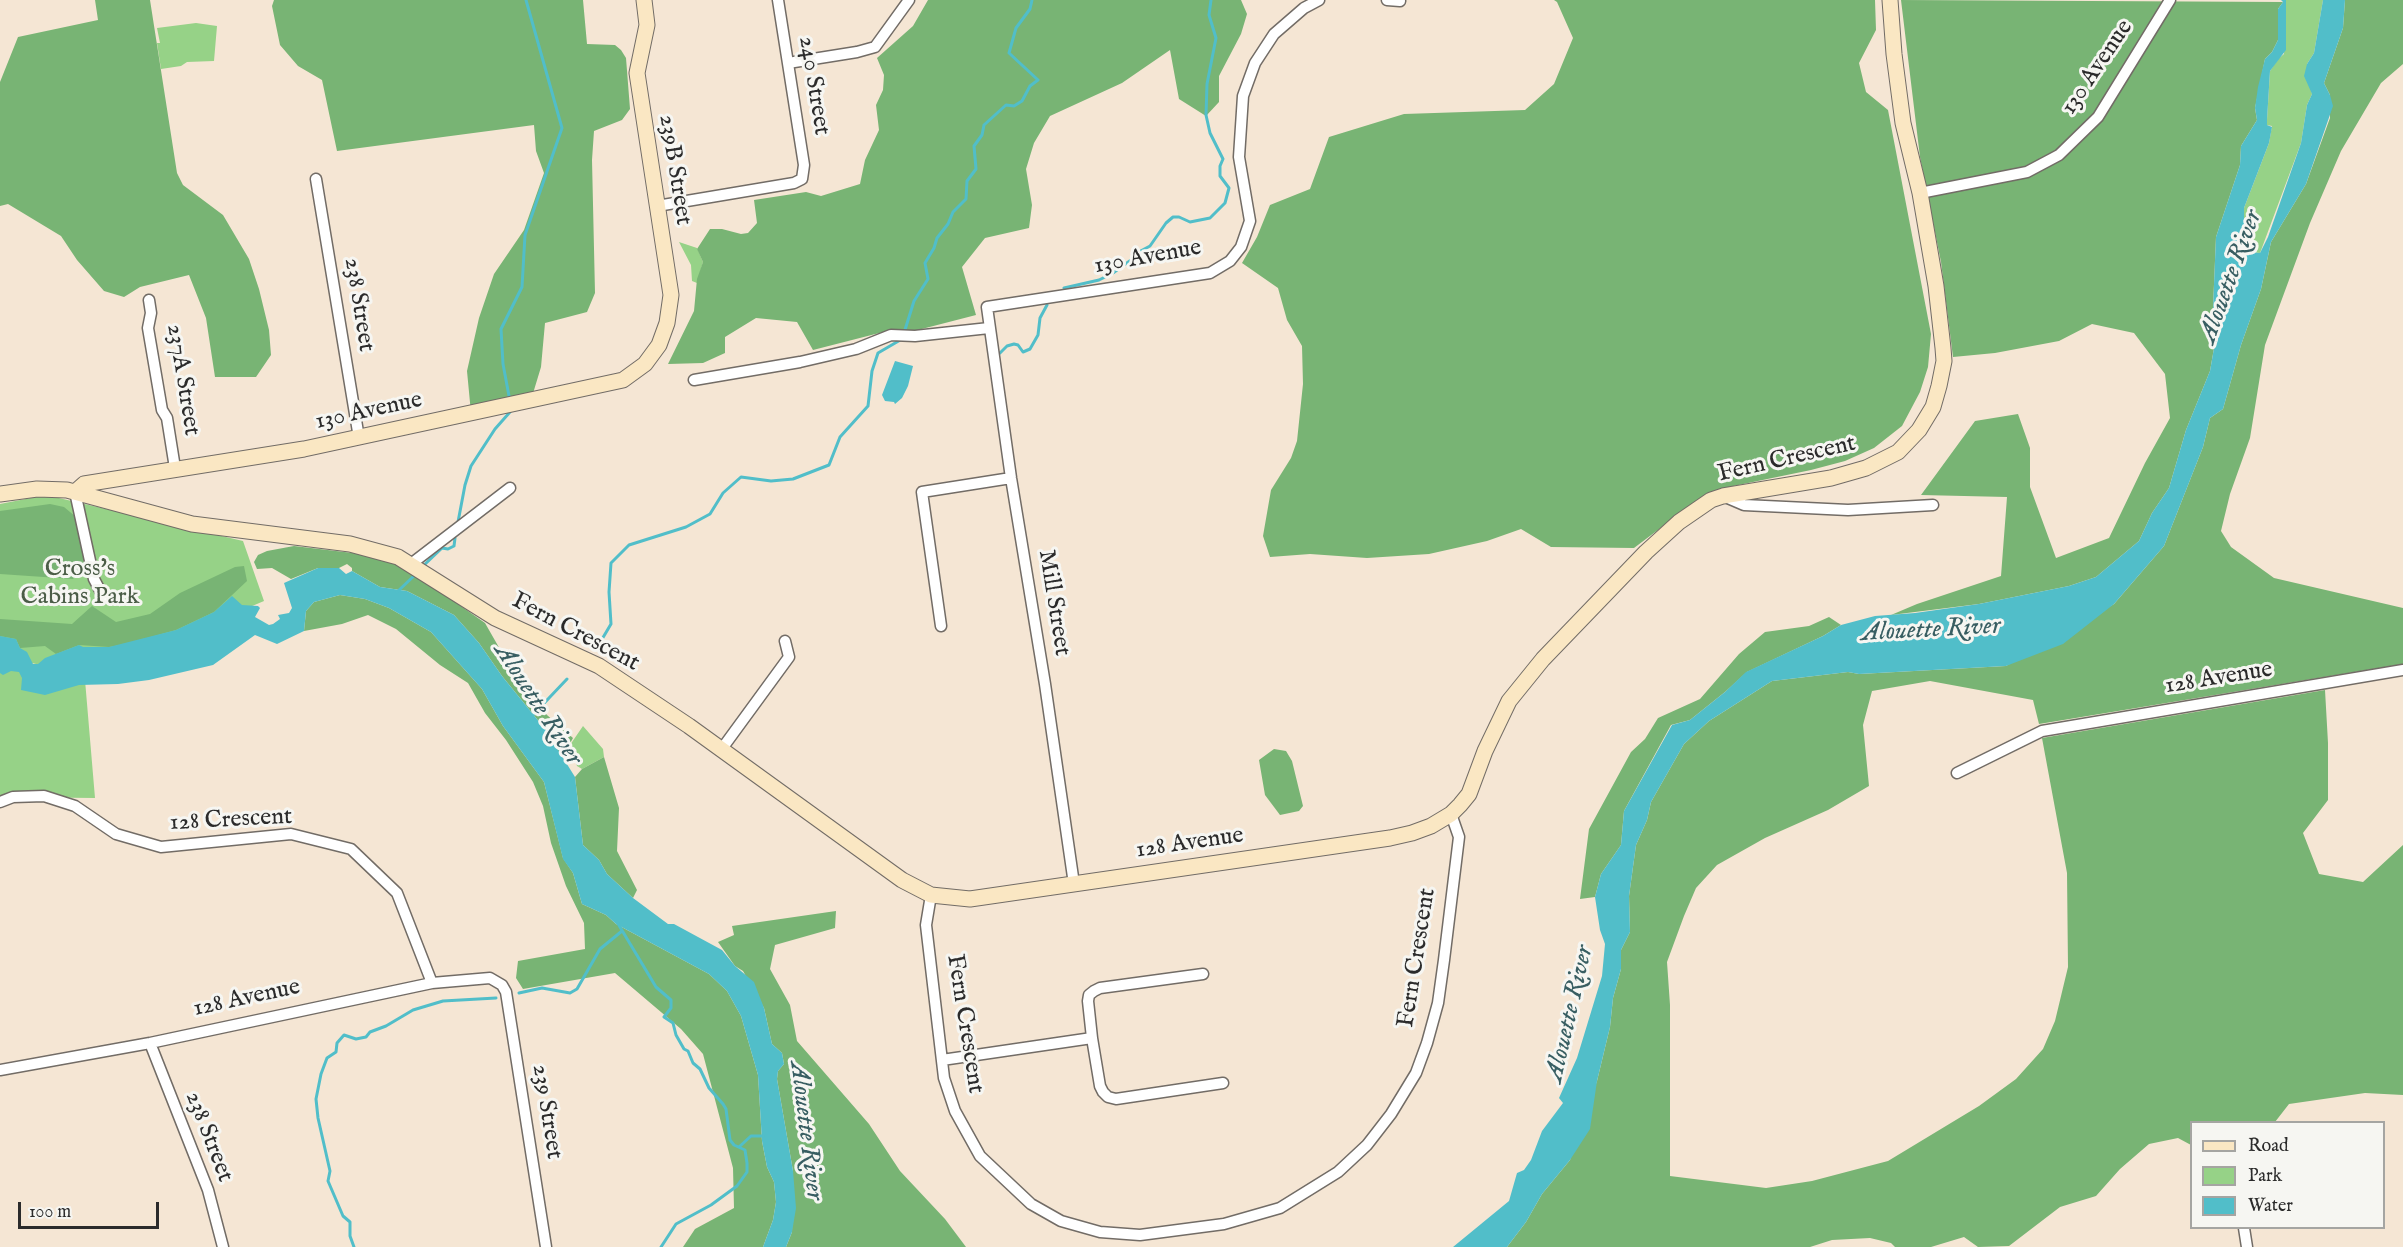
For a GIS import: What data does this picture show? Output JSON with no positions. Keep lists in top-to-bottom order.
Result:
{
  "streets": {
    "street": [
      "130 Avenue",
      "240 Street",
      "239B Street",
      "238 Street",
      "237A Street",
      "Fern Crescent",
      "Mill Street",
      "128 Avenue",
      "128 Crescent",
      "239 Street"
    ]
  },
  "crossings": [
    ["130 Avenue", "239B Street"],
    ["130 Avenue", "238 Street"],
    ["130 Avenue", "237A Street"],
    ["130 Avenue", "Fern Crescent"],
    ["130 Avenue", "Mill Street"],
    ["240 Street", "239B Street"],
    ["238 Street", "128 Avenue"],
    ["Fern Crescent", "128 Avenue"],
    ["Mill Street", "128 Avenue"],
    ["128 Avenue", "128 Crescent"],
    ["128 Avenue", "239 Street"]
  ],
  "water": ["Alouette River"],
  "parks": ["Cross's Cabins Park"],
  "legend": ["Road", "Park", "Water"],
  "scale_bar": "100 m"
}
